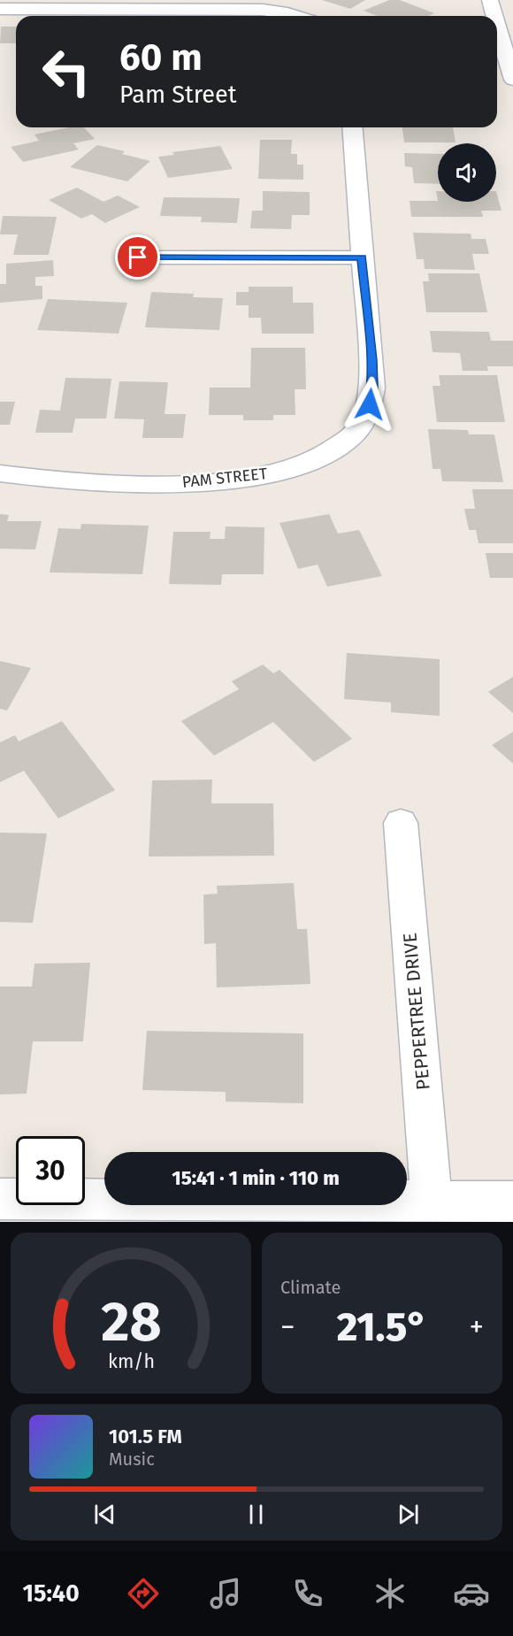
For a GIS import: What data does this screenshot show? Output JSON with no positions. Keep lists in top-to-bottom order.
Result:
{
  "streets": {
    "street": ["PAM STREET", "PEPPERTREE DRIVE"]
  },
  "page": {
    "turn": ["60 m", "Pam Street"],
    "limit": "30",
    "trip": "15:41 · 1 min · 110 m",
    "tile": "Climate",
    "heat": ["−", "21.5°", "+"],
    "song": ["101.5 FM", "Music"],
    "tabs": "15:40",
    "gauge": ["28", "km/h"]
  }
}
